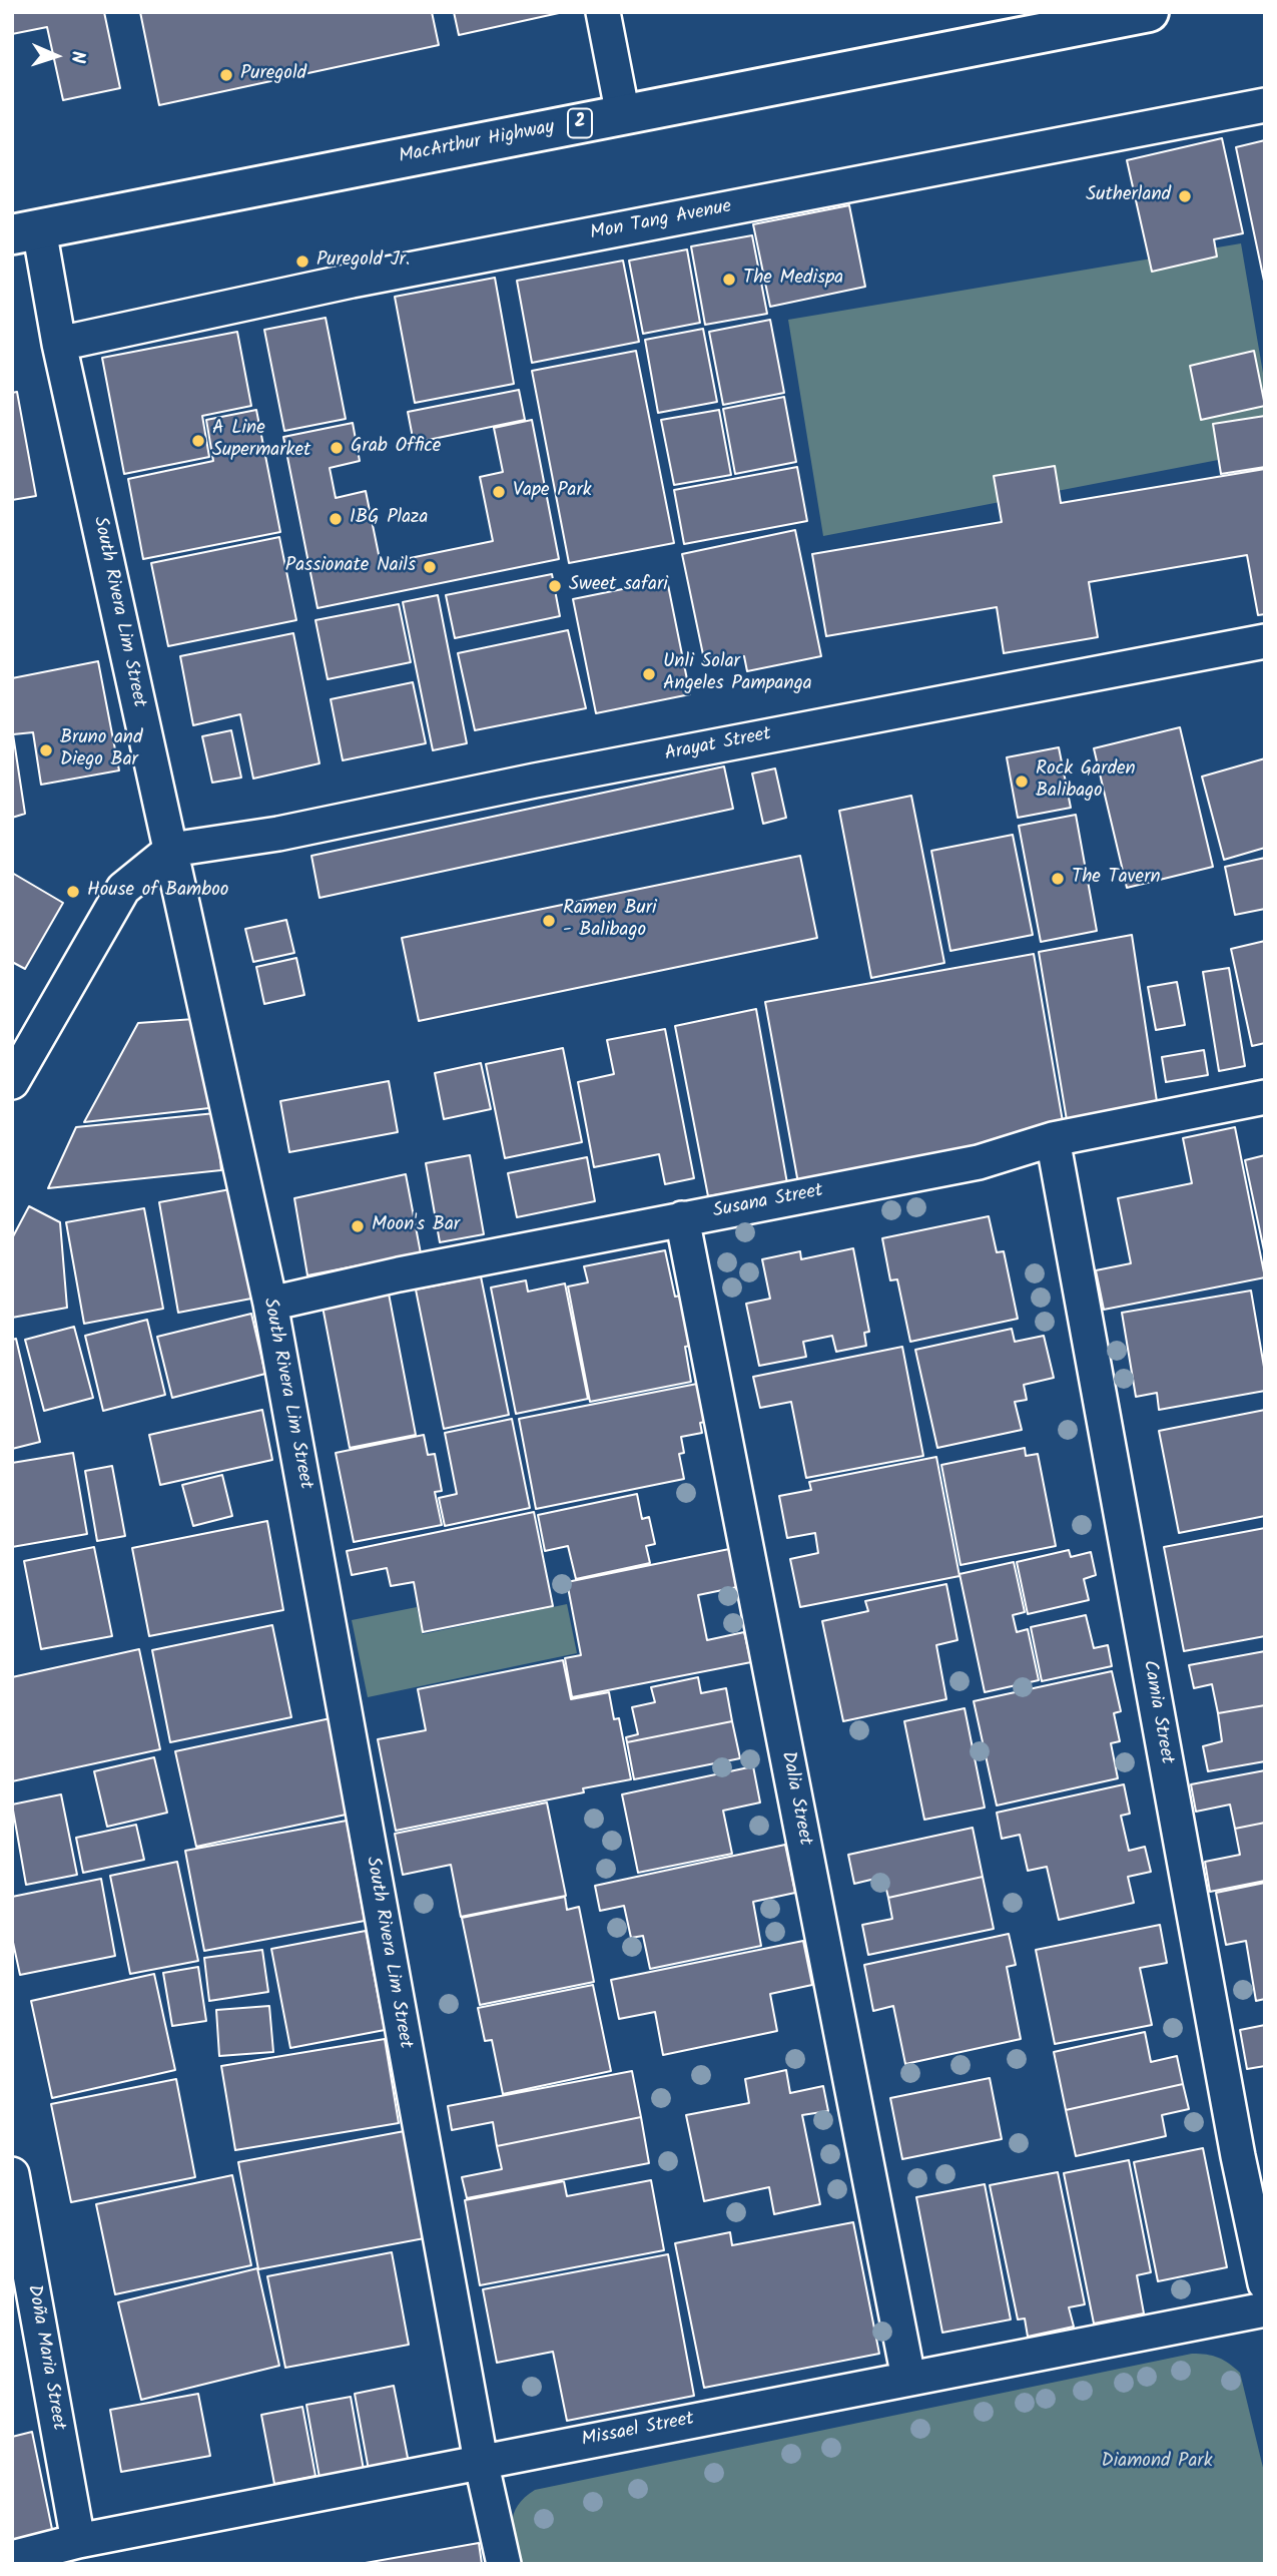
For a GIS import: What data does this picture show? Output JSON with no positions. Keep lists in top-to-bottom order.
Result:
{
  "streets": {
    "highway": ["2", "MacArthur Highway"],
    "street": [
      "Mon Tang Avenue",
      "South Rivera Lim Street",
      "Arayat Street",
      "Susana Street",
      "Camia Street",
      "Dalia Street",
      "Doña Maria Street",
      "Missael Street"
    ]
  },
  "crossings": [
    ["MacArthur Highway", "South Rivera Lim Street"],
    ["Mon Tang Avenue", "South Rivera Lim Street"],
    ["South Rivera Lim Street", "Arayat Street"],
    ["South Rivera Lim Street", "Susana Street"],
    ["South Rivera Lim Street", "Missael Street"],
    ["Susana Street", "Camia Street"],
    ["Susana Street", "Dalia Street"],
    ["Dalia Street", "Missael Street"],
    ["Doña Maria Street", "Missael Street"]
  ],
  "parks": ["Diamond Park"],
  "places": [
    "Puregold",
    "Sutherland",
    "Puregold Jr.",
    "The Medispa",
    "A Line Supermarket",
    "Grab Office",
    "Vape Park",
    "IBG Plaza",
    "Passionate Nails",
    "Sweet safari",
    "Unli Solar Angeles Pampanga",
    "Bruno and Diego Bar",
    "Rock Garden Balibago",
    "The Tavern",
    "House of Bamboo",
    "Ramen Buri - Balibago",
    "Moon's Bar"
  ],
  "north": "right"
}
